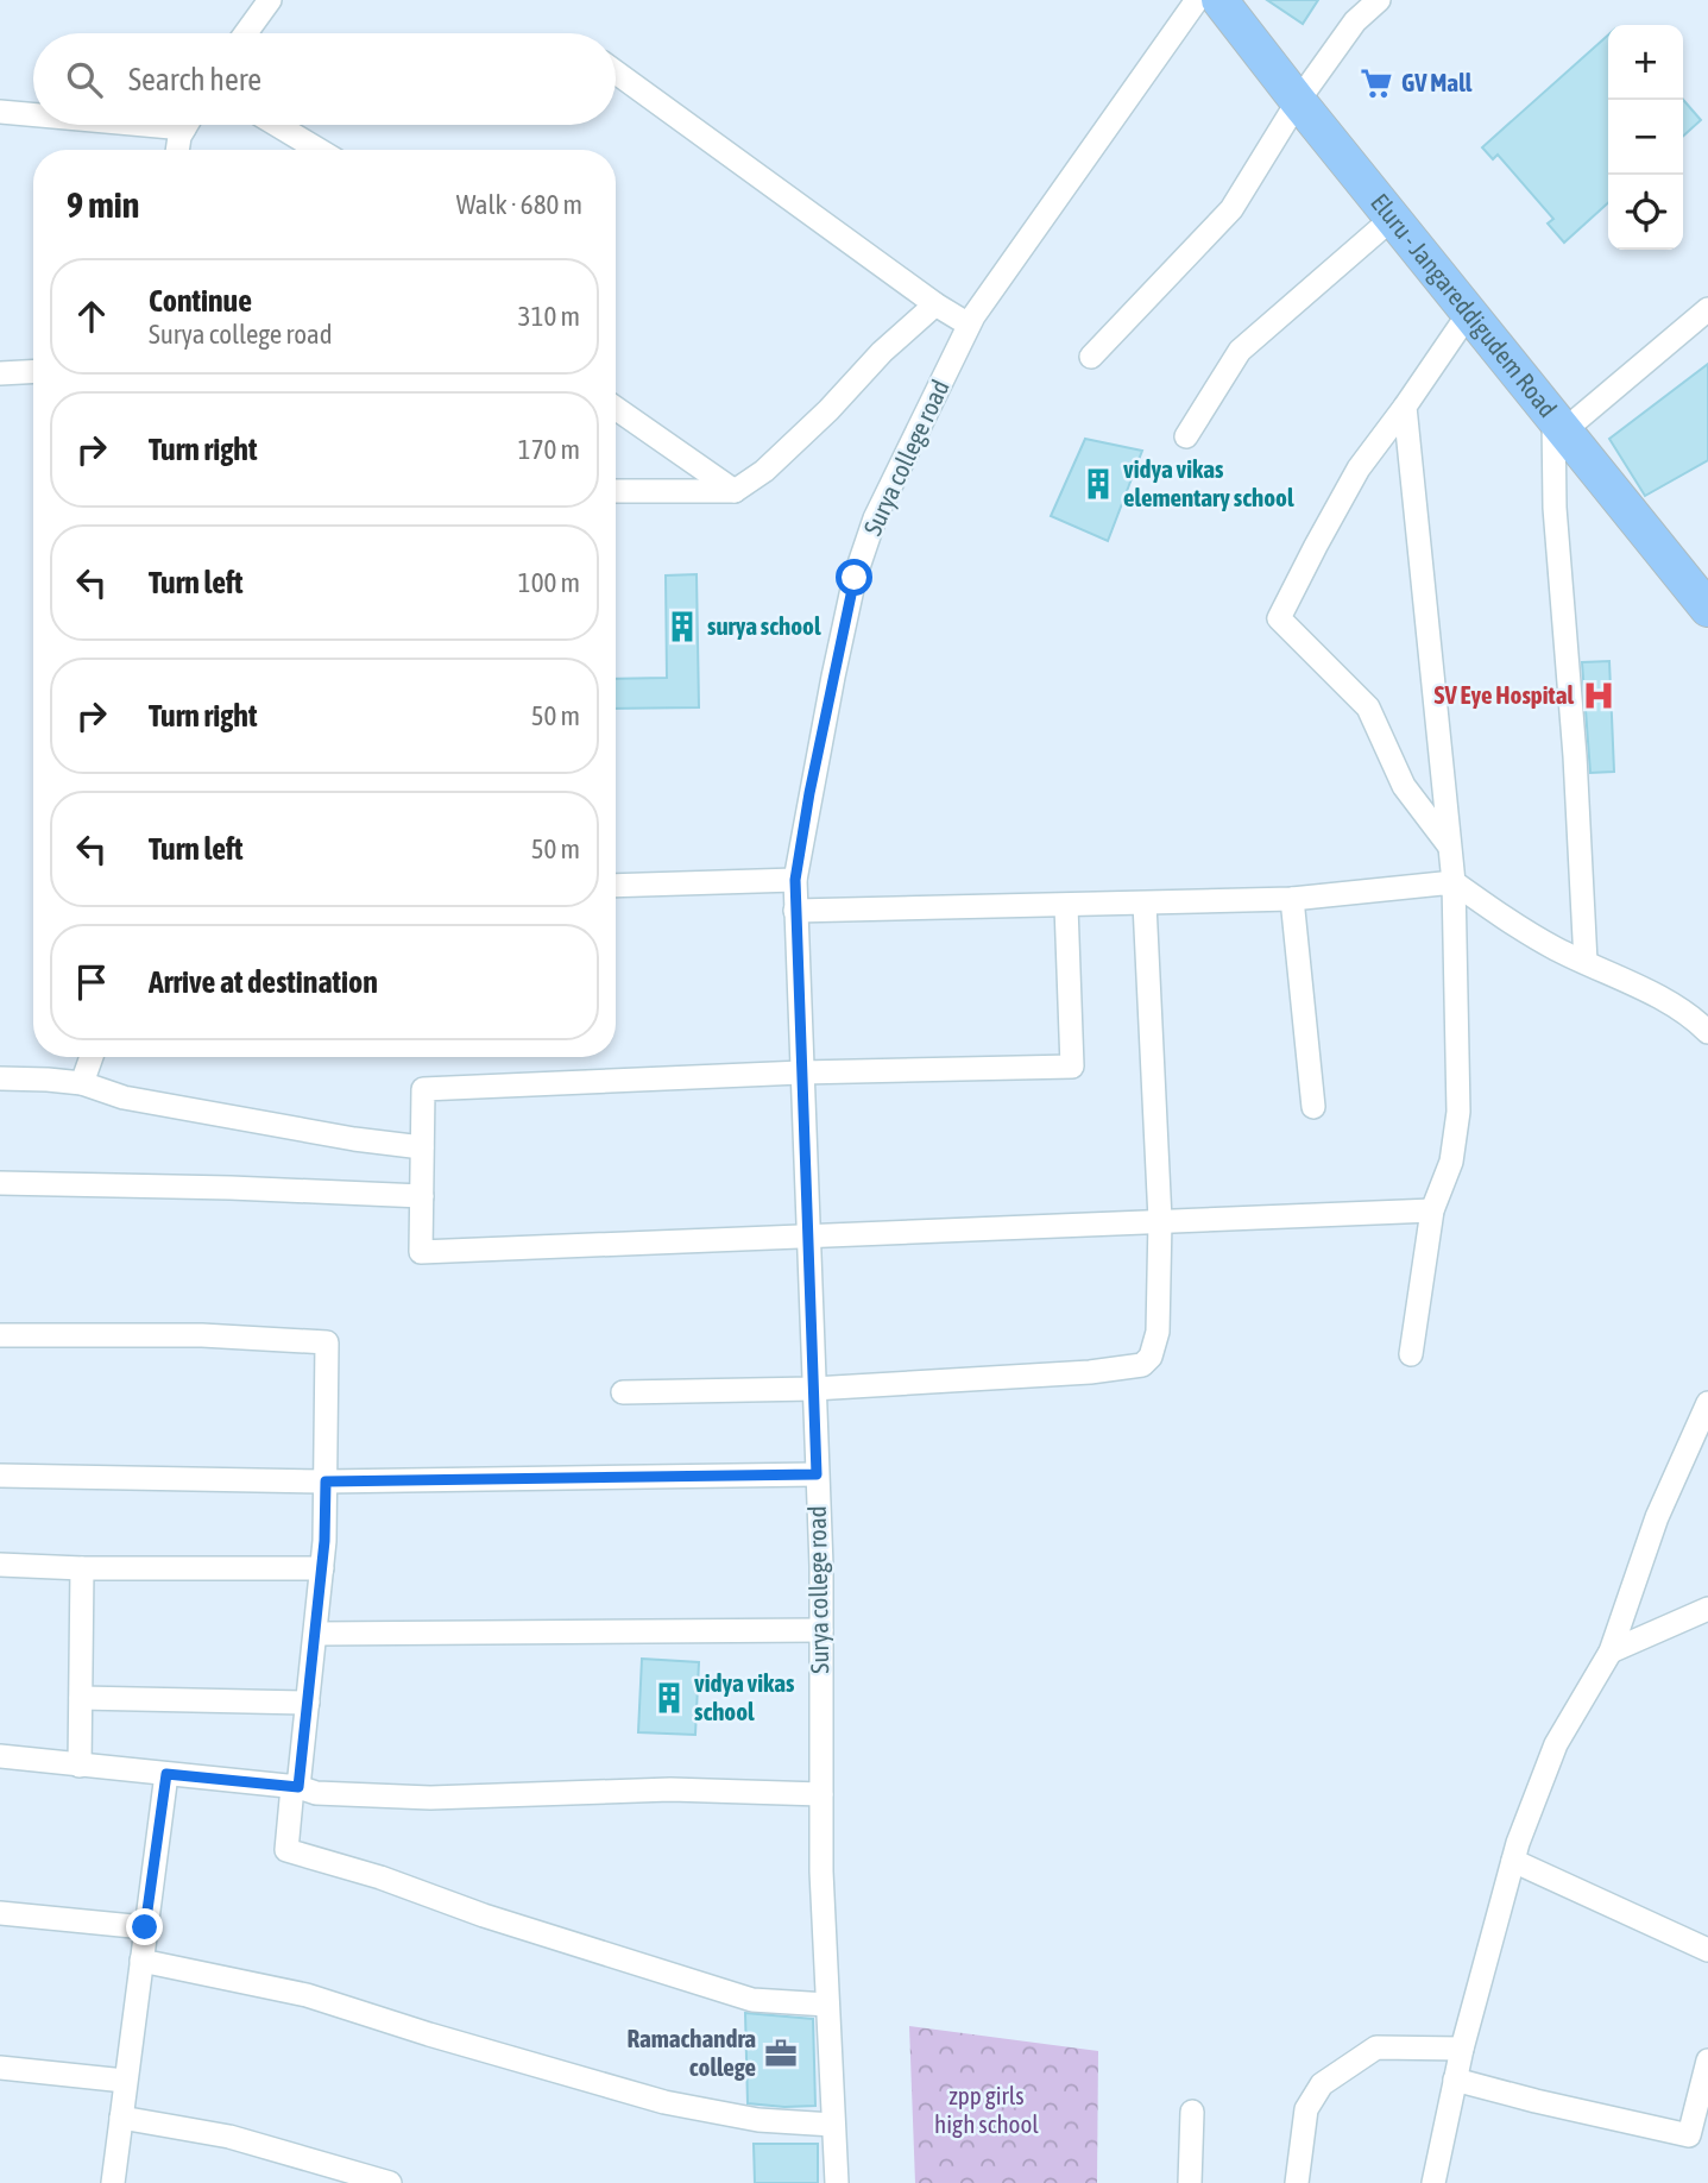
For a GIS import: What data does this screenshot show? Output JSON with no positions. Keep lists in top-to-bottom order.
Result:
{
  "streets": {
    "main road": ["Eluru - Jangareddigudem Road"],
    "street": ["Surya college road"]
  },
  "parks": ["zpp girls high school"],
  "places": {
    "supermarket": ["GV Mall"],
    "building": ["vidya vikas elementary school", "surya school", "vidya vikas school"],
    "hospital": ["SV Eye Hospital"],
    "office": ["Ramachandra college"]
  },
  "page": {
    "map_buttons": ["+", "−"],
    "search": "Search here",
    "heading": ["9 min", "Walk · 680 m"],
    "list": [
      ["Continue", "Surya college road", "310 m"],
      ["Turn right", "170 m"],
      ["Turn left", "100 m"],
      ["Turn right", "50 m"],
      ["Turn left", "50 m"],
      "Arrive at destination"
    ]
  }
}
